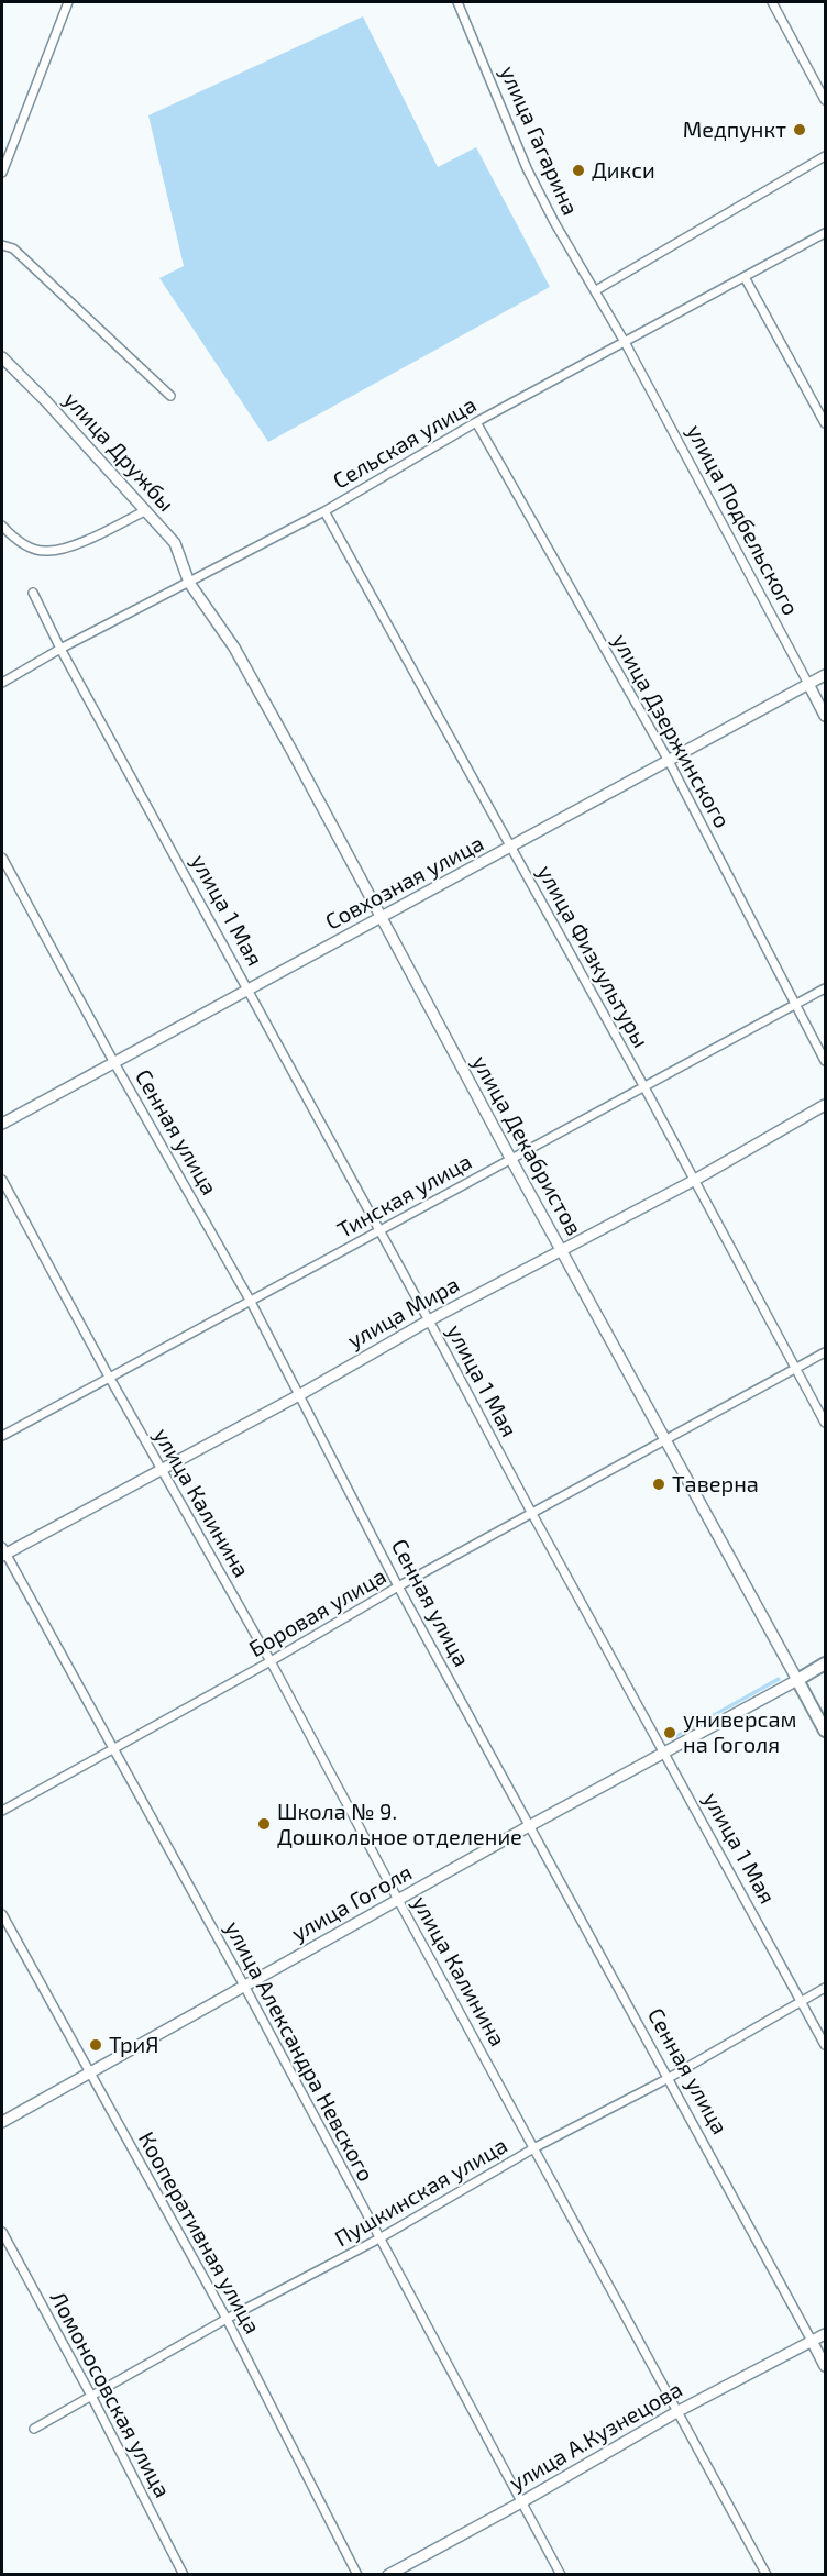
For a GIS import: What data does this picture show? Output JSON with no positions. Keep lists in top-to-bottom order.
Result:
{
  "streets": {
    "main road": ["улица Декабристов", "улица Гоголя"],
    "street": [
      "улица Гагарина",
      "Сельская улица",
      "улица Дружбы",
      "улица Подбельского",
      "улица Дзержинского",
      "Совхозная улица",
      "улица 1 Мая",
      "улица Физкультуры",
      "Сенная улица",
      "Тинская улица",
      "улица Мира",
      "улица Калинина",
      "Боровая улица",
      "улица Александра Невского",
      "Пушкинская улица",
      "Кооперативная улица",
      "Ломоносовская улица",
      "улица А.Кузнецова"
    ]
  },
  "crossings": [
    ["улица Гагарина", "Сельская улица"],
    ["улица Гагарина", "улица Подбельского"],
    ["Сельская улица", "улица Дружбы"],
    ["Сельская улица", "улица Подбельского"],
    ["Сельская улица", "улица Дзержинского"],
    ["Сельская улица", "улица 1 Мая"],
    ["Сельская улица", "улица Физкультуры"],
    ["Сельская улица", "улица Декабристов"],
    ["улица Дружбы", "улица Декабристов"],
    ["улица Подбельского", "Совхозная улица"],
    ["улица Дзержинского", "Совхозная улица"],
    ["улица Дзержинского", "Тинская улица"],
    ["Совхозная улица", "улица 1 Мая"],
    ["Совхозная улица", "улица Физкультуры"],
    ["Совхозная улица", "Сенная улица"],
    ["Совхозная улица", "улица Декабристов"],
    ["улица 1 Мая", "Тинская улица"],
    ["улица 1 Мая", "улица Мира"],
    ["улица 1 Мая", "Боровая улица"],
    ["улица 1 Мая", "улица Гоголя"],
    ["улица 1 Мая", "Пушкинская улица"],
    ["улица Физкультуры", "Тинская улица"],
    ["улица Физкультуры", "улица Мира"],
    ["улица Физкультуры", "Боровая улица"],
    ["Сенная улица", "Тинская улица"],
    ["Сенная улица", "улица Мира"],
    ["Сенная улица", "Боровая улица"],
    ["Сенная улица", "улица Гоголя"],
    ["Сенная улица", "Пушкинская улица"],
    ["Сенная улица", "улица А.Кузнецова"],
    ["улица Декабристов", "Тинская улица"],
    ["улица Декабристов", "улица Мира"],
    ["улица Декабристов", "Боровая улица"],
    ["улица Декабристов", "улица Гоголя"],
    ["Тинская улица", "улица Калинина"],
    ["улица Мира", "улица Калинина"],
    ["улица Мира", "улица Александра Невского"],
    ["улица Калинина", "Боровая улица"],
    ["улица Калинина", "улица Гоголя"],
    ["улица Калинина", "Пушкинская улица"],
    ["улица Калинина", "улица А.Кузнецова"],
    ["Боровая улица", "улица Александра Невского"],
    ["улица Гоголя", "улица Александра Невского"],
    ["улица Гоголя", "Кооперативная улица"],
    ["улица Александра Невского", "Пушкинская улица"],
    ["улица Александра Невского", "улица А.Кузнецова"],
    ["Пушкинская улица", "Кооперативная улица"],
    ["Пушкинская улица", "Ломоносовская улица"]
  ],
  "places": [
    "Медпункт",
    "Дикси",
    "Таверна",
    "универсам на Гоголя",
    "Школа № 9. Дошкольное отделение",
    "ТриЯ"
  ]
}
